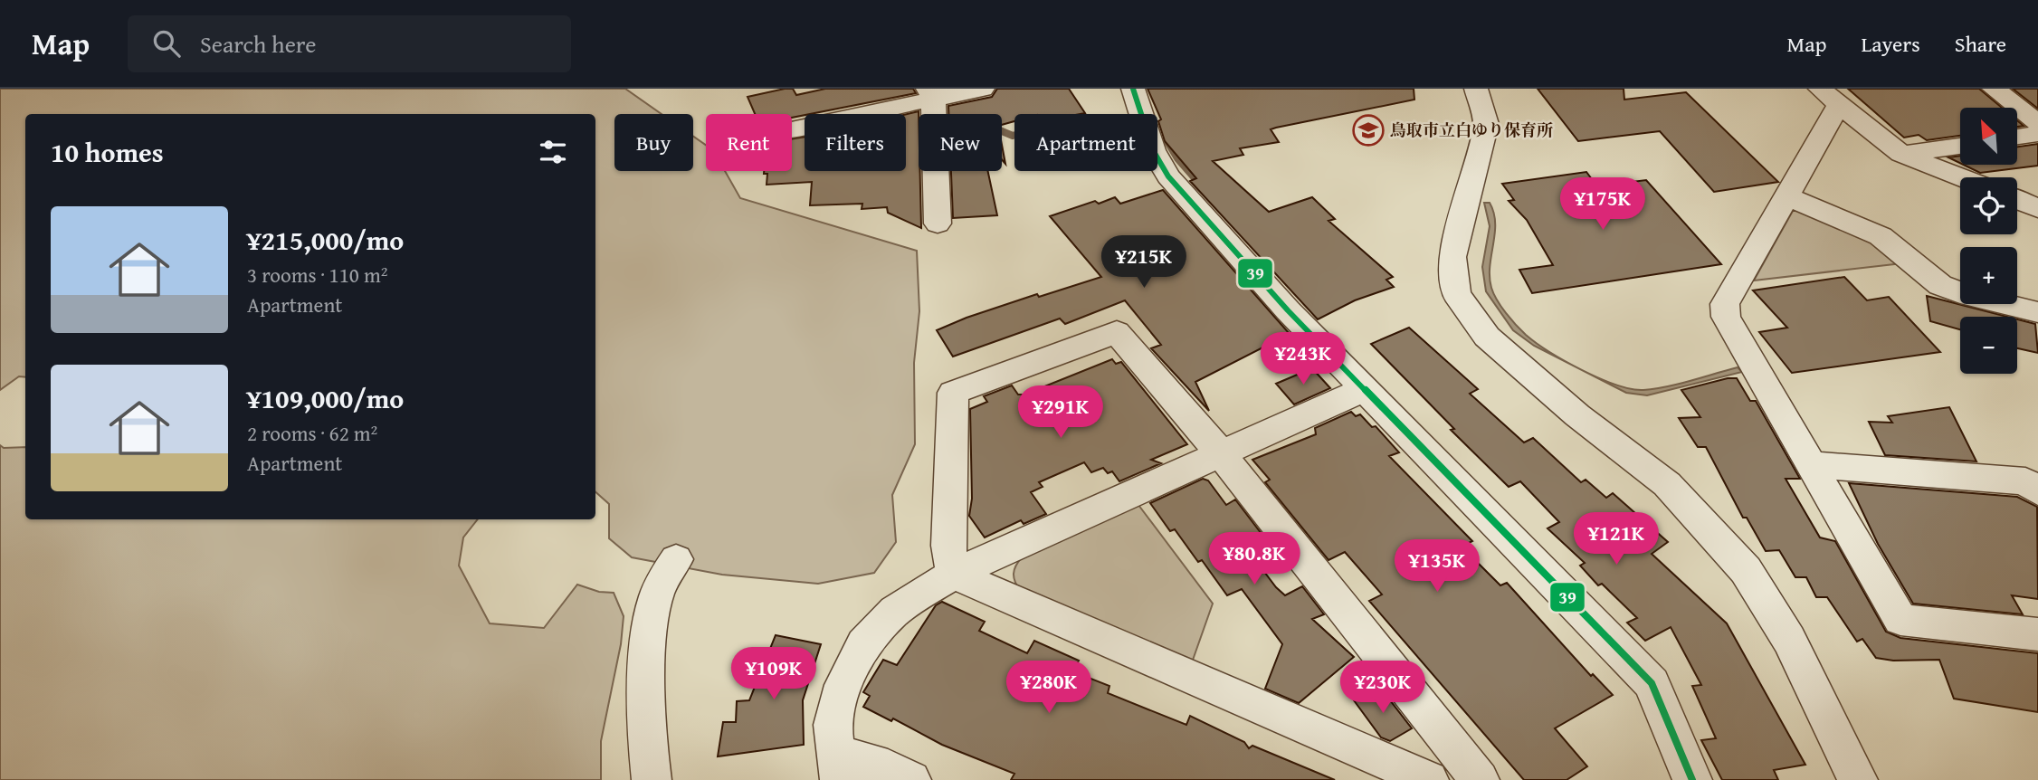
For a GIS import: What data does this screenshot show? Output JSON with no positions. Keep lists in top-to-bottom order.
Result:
{
  "places": {
    "school or university": ["鳥取市立白ゆり保育所"]
  },
  "lines": ["transit line 39"],
  "north": "top left",
  "page": {
    "header": "Map",
    "search": "Search here",
    "nav": ["Map", "Layers", "Share"],
    "map_buttons": ["+", "−"],
    "chip": [
      "Buy",
      "Rent",
      "Filters",
      "New",
      "Apartment"
    ],
    "heading": "10 homes",
    "price": [
      "¥175K",
      "¥215K",
      "¥243K",
      "¥291K",
      "¥121K",
      "¥80.8K",
      "¥135K",
      "¥109K",
      "¥280K",
      "¥230K"
    ],
    "list": [
      {
        "name": "¥215,000/mo",
        "note": "3 rooms · 110 m² · Apartment"
      },
      {
        "name": "¥109,000/mo",
        "note": "2 rooms · 62 m² · Apartment"
      }
    ]
  }
}
